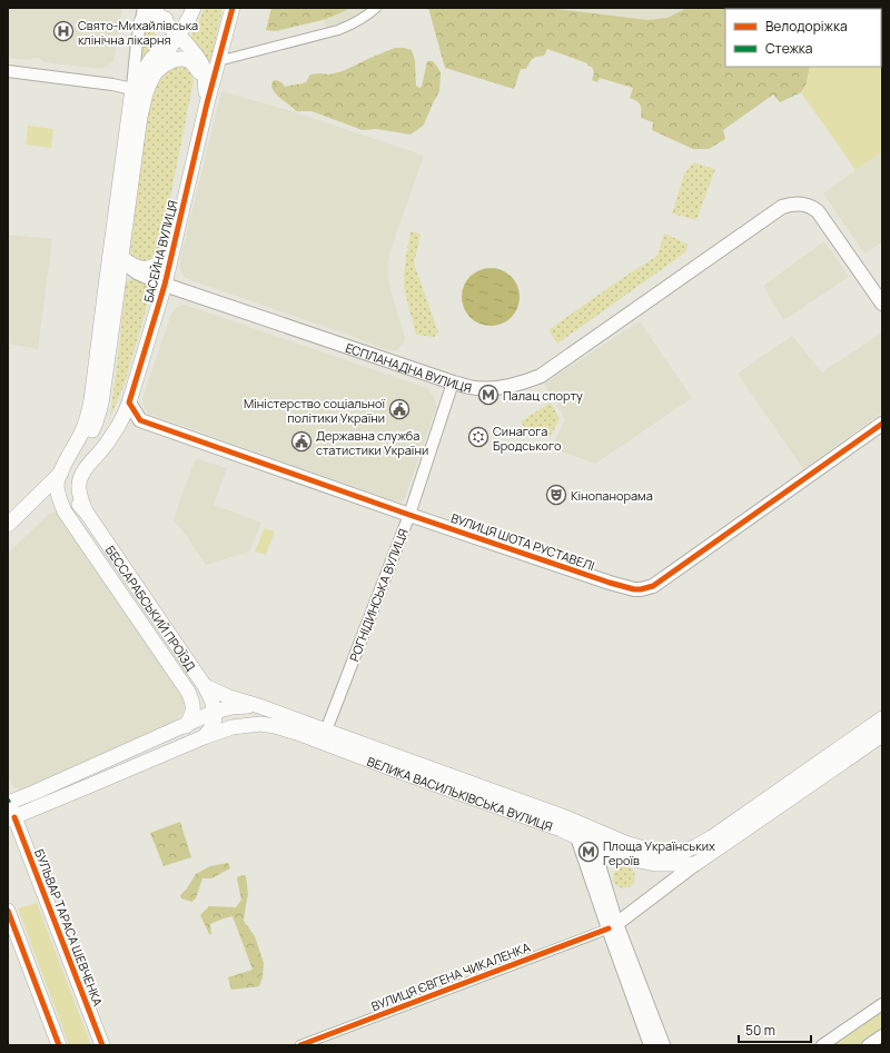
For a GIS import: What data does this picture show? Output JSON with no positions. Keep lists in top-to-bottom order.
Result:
{
  "streets": {
    "main road": [
      "БАСЕЙНА ВУЛИЦЯ",
      "ЕСПЛАНАДНА ВУЛИЦЯ",
      "ВУЛИЦЯ ШОТА РУСТАВЕЛІ",
      "БЕССАРАБСЬКИЙ ПРОЇЗД",
      "ВЕЛИКА ВАСИЛЬКІВСЬКА ВУЛИЦЯ",
      "БУЛЬВАР ТАРАСА ШЕВЧЕНКА"
    ],
    "street": ["РОГНІДИНСЬКА ВУЛИЦЯ", "ВУЛИЦЯ ЄВГЕНА ЧИКАЛЕНКА"]
  },
  "crossings": [
    ["БАСЕЙНА ВУЛИЦЯ", "ЕСПЛАНАДНА ВУЛИЦЯ"],
    ["БАСЕЙНА ВУЛИЦЯ", "ВУЛИЦЯ ШОТА РУСТАВЕЛІ"],
    ["БАСЕЙНА ВУЛИЦЯ", "БЕССАРАБСЬКИЙ ПРОЇЗД"],
    ["ЕСПЛАНАДНА ВУЛИЦЯ", "РОГНІДИНСЬКА ВУЛИЦЯ"],
    ["ВУЛИЦЯ ШОТА РУСТАВЕЛІ", "РОГНІДИНСЬКА ВУЛИЦЯ"],
    ["РОГНІДИНСЬКА ВУЛИЦЯ", "ВЕЛИКА ВАСИЛЬКІВСЬКА ВУЛИЦЯ"],
    ["БЕССАРАБСЬКИЙ ПРОЇЗД", "ВЕЛИКА ВАСИЛЬКІВСЬКА ВУЛИЦЯ"],
    ["ВЕЛИКА ВАСИЛЬКІВСЬКА ВУЛИЦЯ", "БУЛЬВАР ТАРАСА ШЕВЧЕНКА"]
  ],
  "places": {
    "hospital": ["Свято-Михайлівська клінічна лікарня"],
    "metro station": ["Палац спорту", "Площа Українських Героїв"],
    "public building": ["Міністерство соціальної політики України", "Державна служба статистики України"],
    "synagogue": ["Синагога Бродського"],
    "theatre": ["Кінопанорама"]
  },
  "legend": ["Велодоріжка", "Стежка"],
  "scale_bar": "50 m"
}
